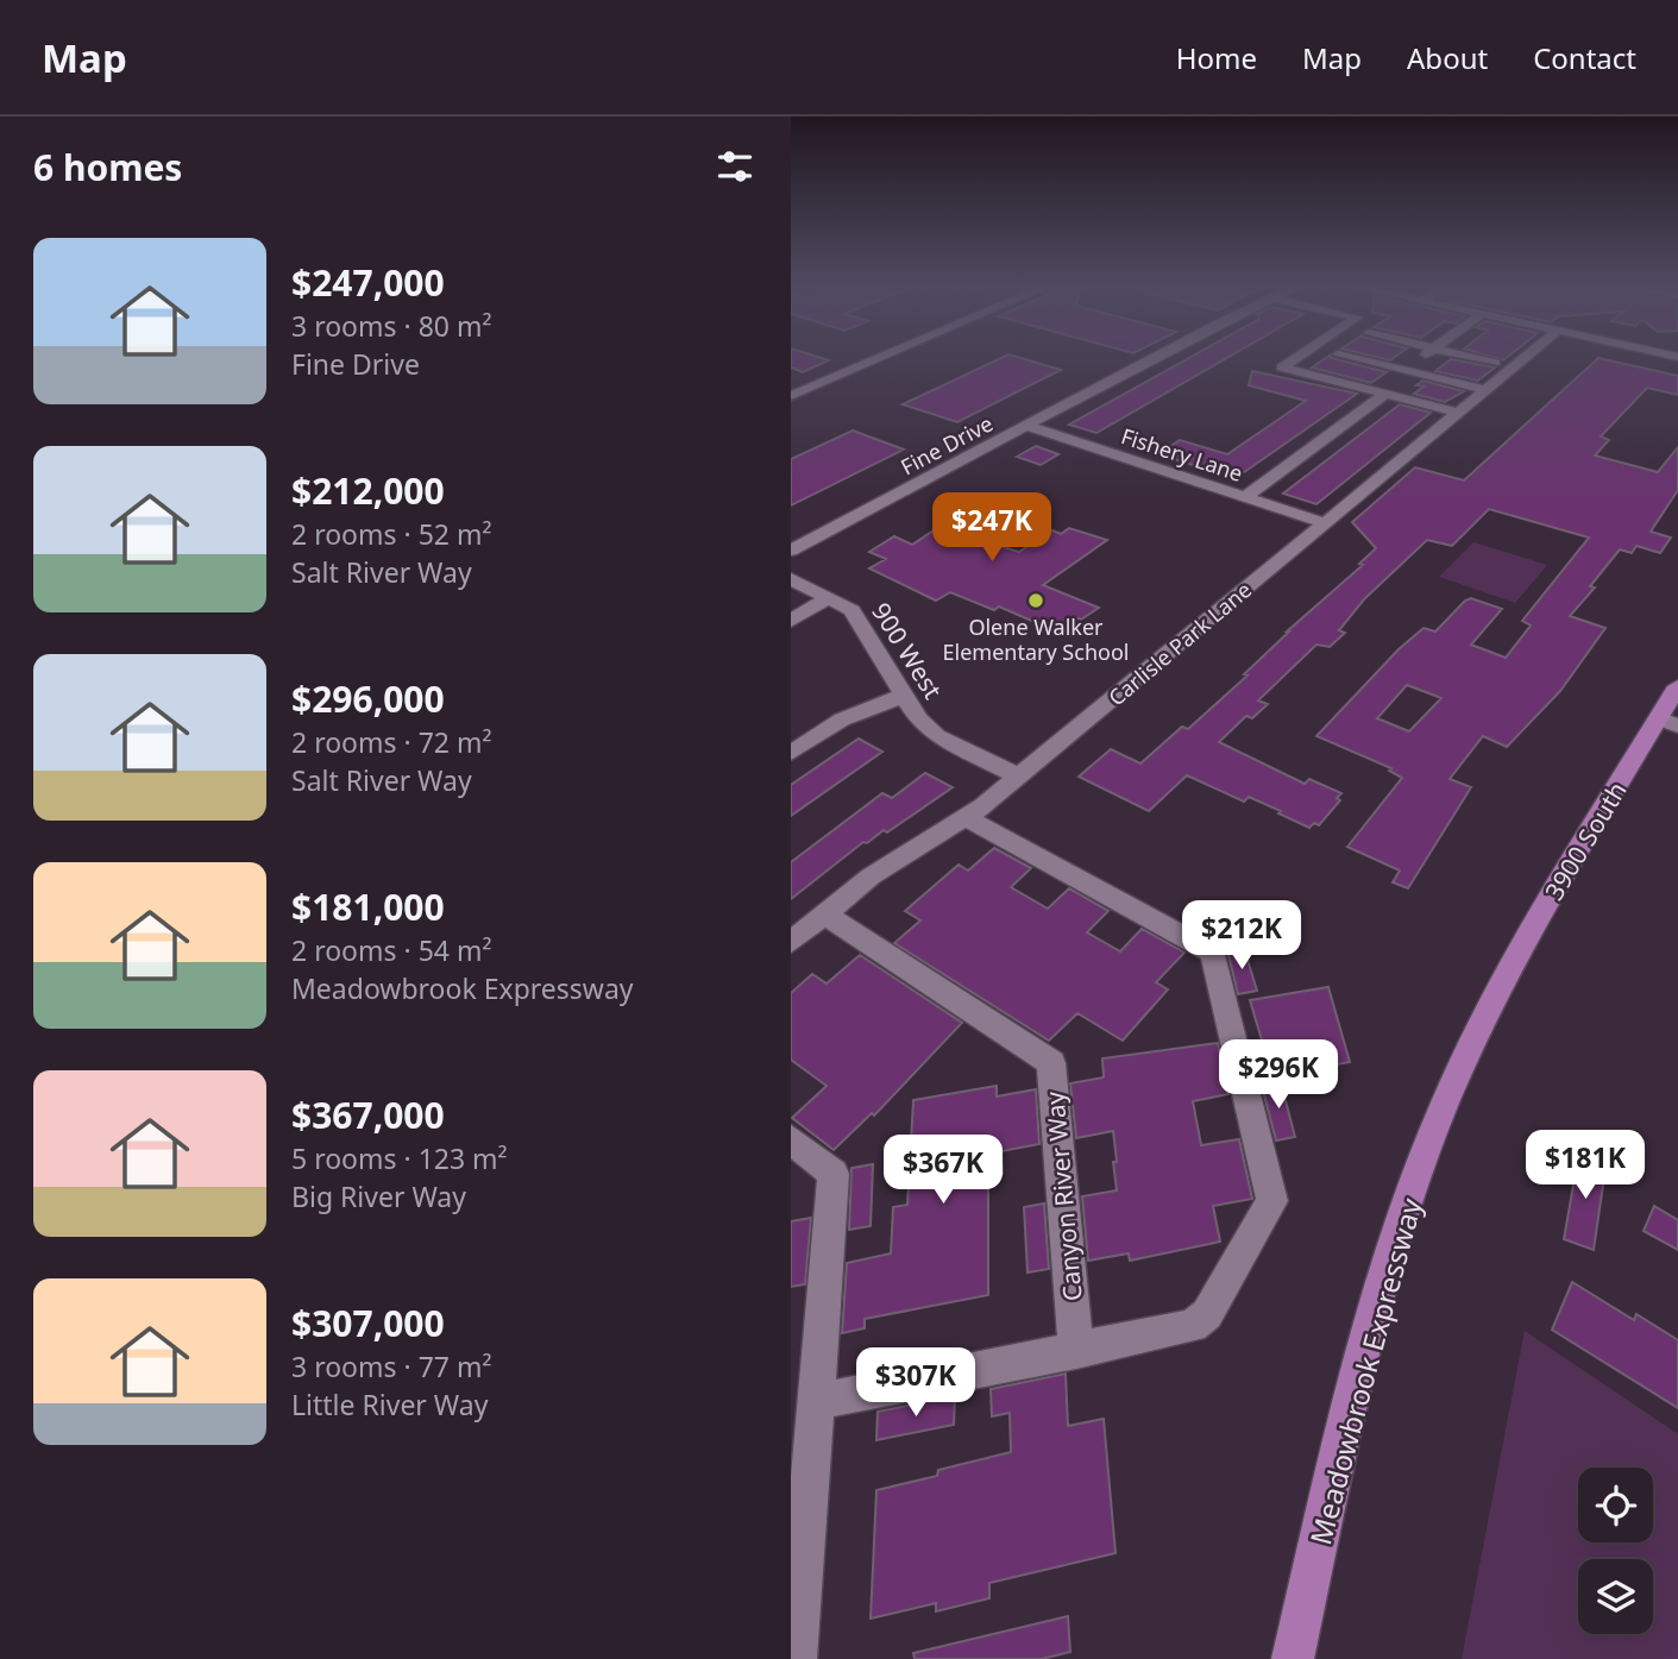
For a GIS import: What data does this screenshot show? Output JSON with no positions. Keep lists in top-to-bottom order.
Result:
{
  "streets": {
    "main road": ["3900 South", "Meadowbrook Expressway"],
    "street": [
      "Fine Drive",
      "Fishery Lane",
      "Carlisle Park Lane",
      "900 West",
      "Canyon River Way"
    ]
  },
  "crossings": [
    ["Fine Drive", "Fishery Lane"],
    ["Fishery Lane", "Carlisle Park Lane"],
    ["Carlisle Park Lane", "900 West"],
    ["Carlisle Park Lane", "Canyon River Way"],
    ["3900 South", "Meadowbrook Expressway"]
  ],
  "places": ["Olene Walker Elementary School"],
  "page": {
    "header": "Map",
    "nav": [
      "Home",
      "Map",
      "About",
      "Contact"
    ],
    "heading": "6 homes",
    "list": [
      {
        "name": "$247,000",
        "note": "3 rooms · 80 m² · Fine Drive"
      },
      {
        "name": "$212,000",
        "note": "2 rooms · 52 m² · Salt River Way"
      },
      {
        "name": "$296,000",
        "note": "2 rooms · 72 m² · Salt River Way"
      },
      {
        "name": "$181,000",
        "note": "2 rooms · 54 m² · Meadowbrook Expressway"
      },
      {
        "name": "$367,000",
        "note": "5 rooms · 123 m² · Big River Way"
      },
      {
        "name": "$307,000",
        "note": "3 rooms · 77 m² · Little River Way"
      }
    ],
    "price": [
      "$247K",
      "$212K",
      "$296K",
      "$181K",
      "$367K",
      "$307K"
    ]
  }
}
